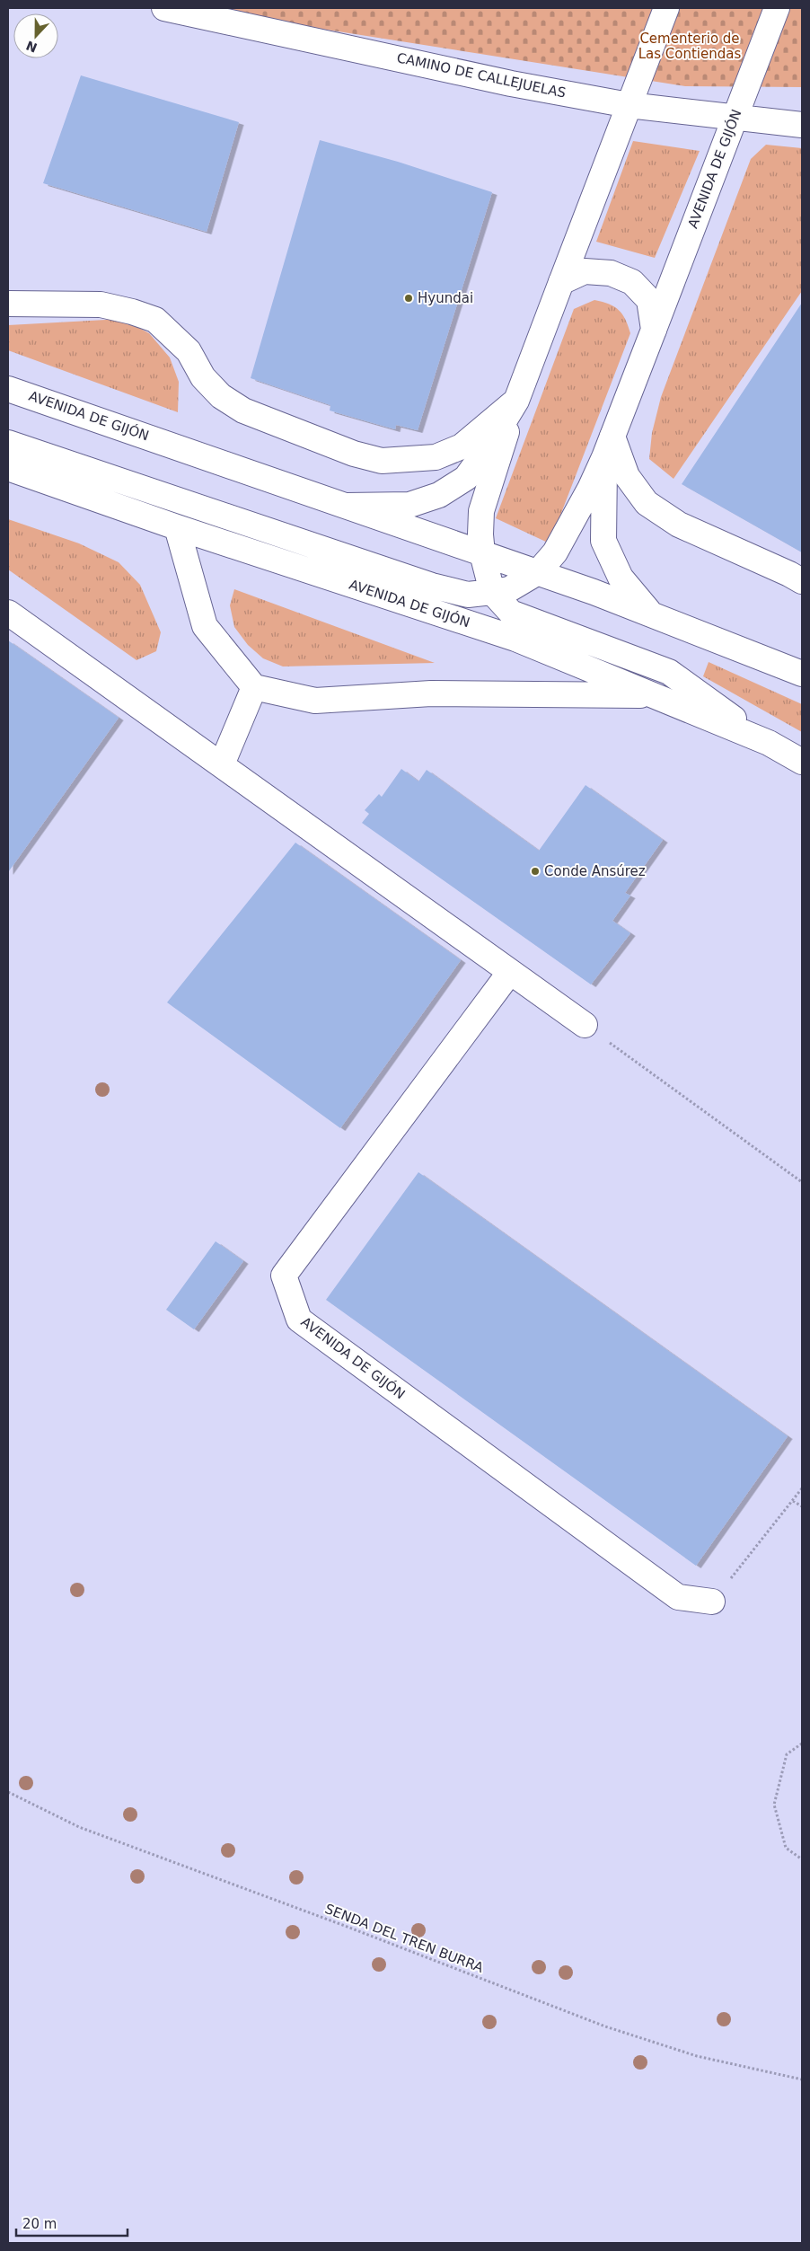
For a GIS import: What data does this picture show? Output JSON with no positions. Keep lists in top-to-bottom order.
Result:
{
  "streets": {
    "main road": ["CAMINO DE CALLEJUELAS", "AVENIDA DE GIJÓN"],
    "path": ["SENDA DEL TREN BURRA"]
  },
  "crossings": [
    ["CAMINO DE CALLEJUELAS", "AVENIDA DE GIJÓN"]
  ],
  "parks": ["Cementerio de Las Contiendas"],
  "places": ["Hyundai", "Conde Ansúrez"],
  "scale_bar": "20 m",
  "north": "bottom"
}
